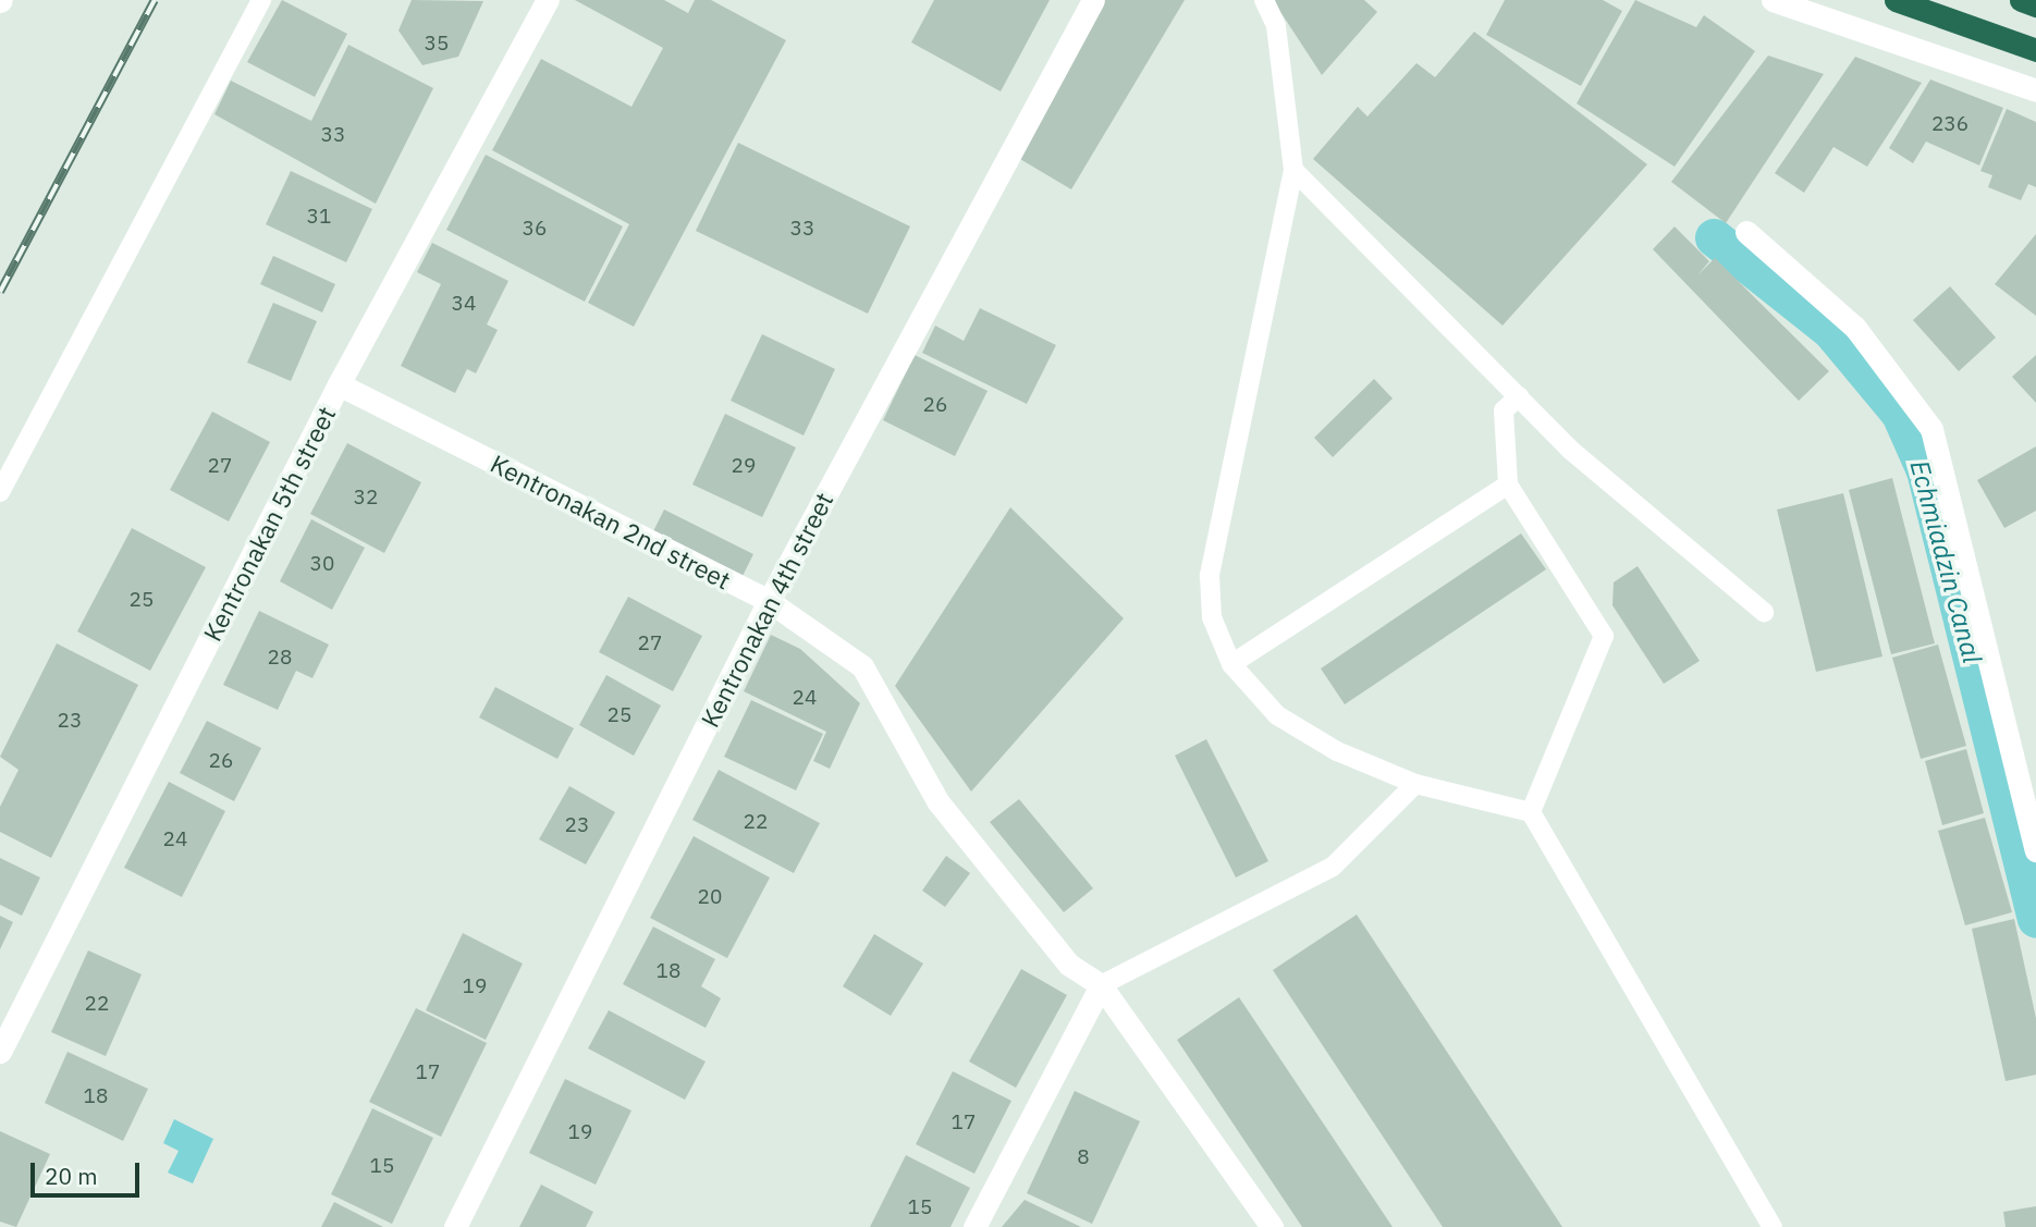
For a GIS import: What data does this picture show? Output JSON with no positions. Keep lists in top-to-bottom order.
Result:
{
  "streets": {
    "street": ["Kentronakan 2nd street", "Kentronakan 5th street", "Kentronakan 4th street"]
  },
  "crossings": [
    ["Kentronakan 2nd street", "Kentronakan 5th street"],
    ["Kentronakan 2nd street", "Kentronakan 4th street"]
  ],
  "water": ["Echmiadzin Canal"],
  "house_numbers": [
    "35",
    "236",
    "33",
    "31",
    "36",
    "33",
    "34",
    "26",
    "27",
    "29",
    "32",
    "30",
    "25",
    "27",
    "28",
    "24",
    "25",
    "23",
    "26",
    "22",
    "23",
    "24",
    "20",
    "18",
    "19",
    "22",
    "17",
    "18",
    "17",
    "19",
    "8",
    "15",
    "15"
  ],
  "scale_bar": "20 m"
}
